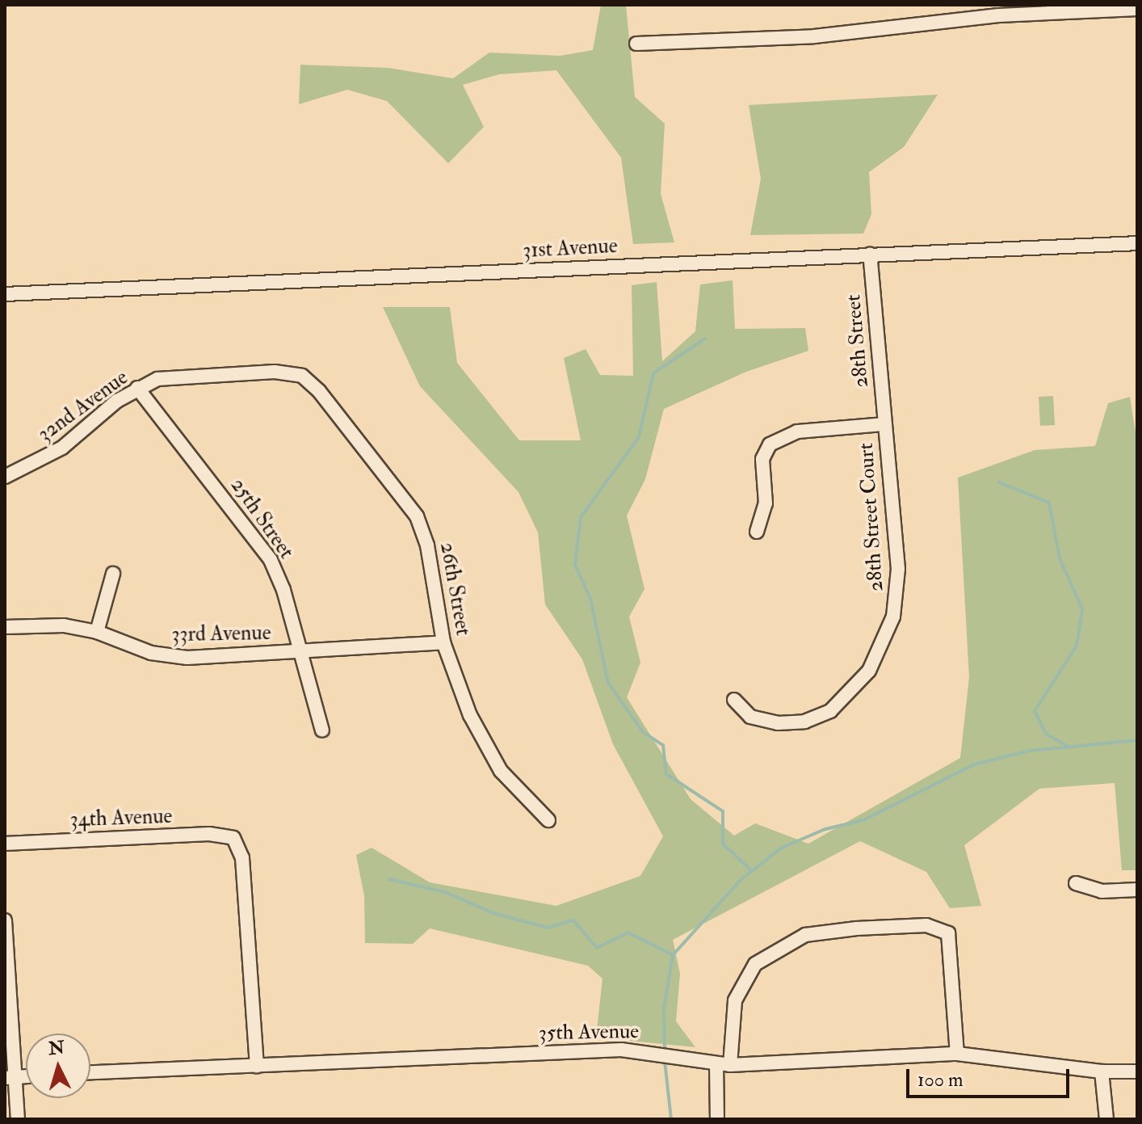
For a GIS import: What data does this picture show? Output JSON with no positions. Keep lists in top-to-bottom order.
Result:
{
  "streets": {
    "street": [
      "31st Avenue",
      "28th Street",
      "32nd Avenue",
      "28th Street Court",
      "25th Street",
      "26th Street",
      "33rd Avenue",
      "34th Avenue",
      "35th Avenue"
    ]
  },
  "crossings": [
    ["31st Avenue", "28th Street"],
    ["28th Street", "28th Street Court"],
    ["32nd Avenue", "25th Street"],
    ["32nd Avenue", "26th Street"],
    ["25th Street", "33rd Avenue"],
    ["26th Street", "33rd Avenue"],
    ["34th Avenue", "35th Avenue"]
  ],
  "scale_bar": "100 m",
  "north": "top"
}
